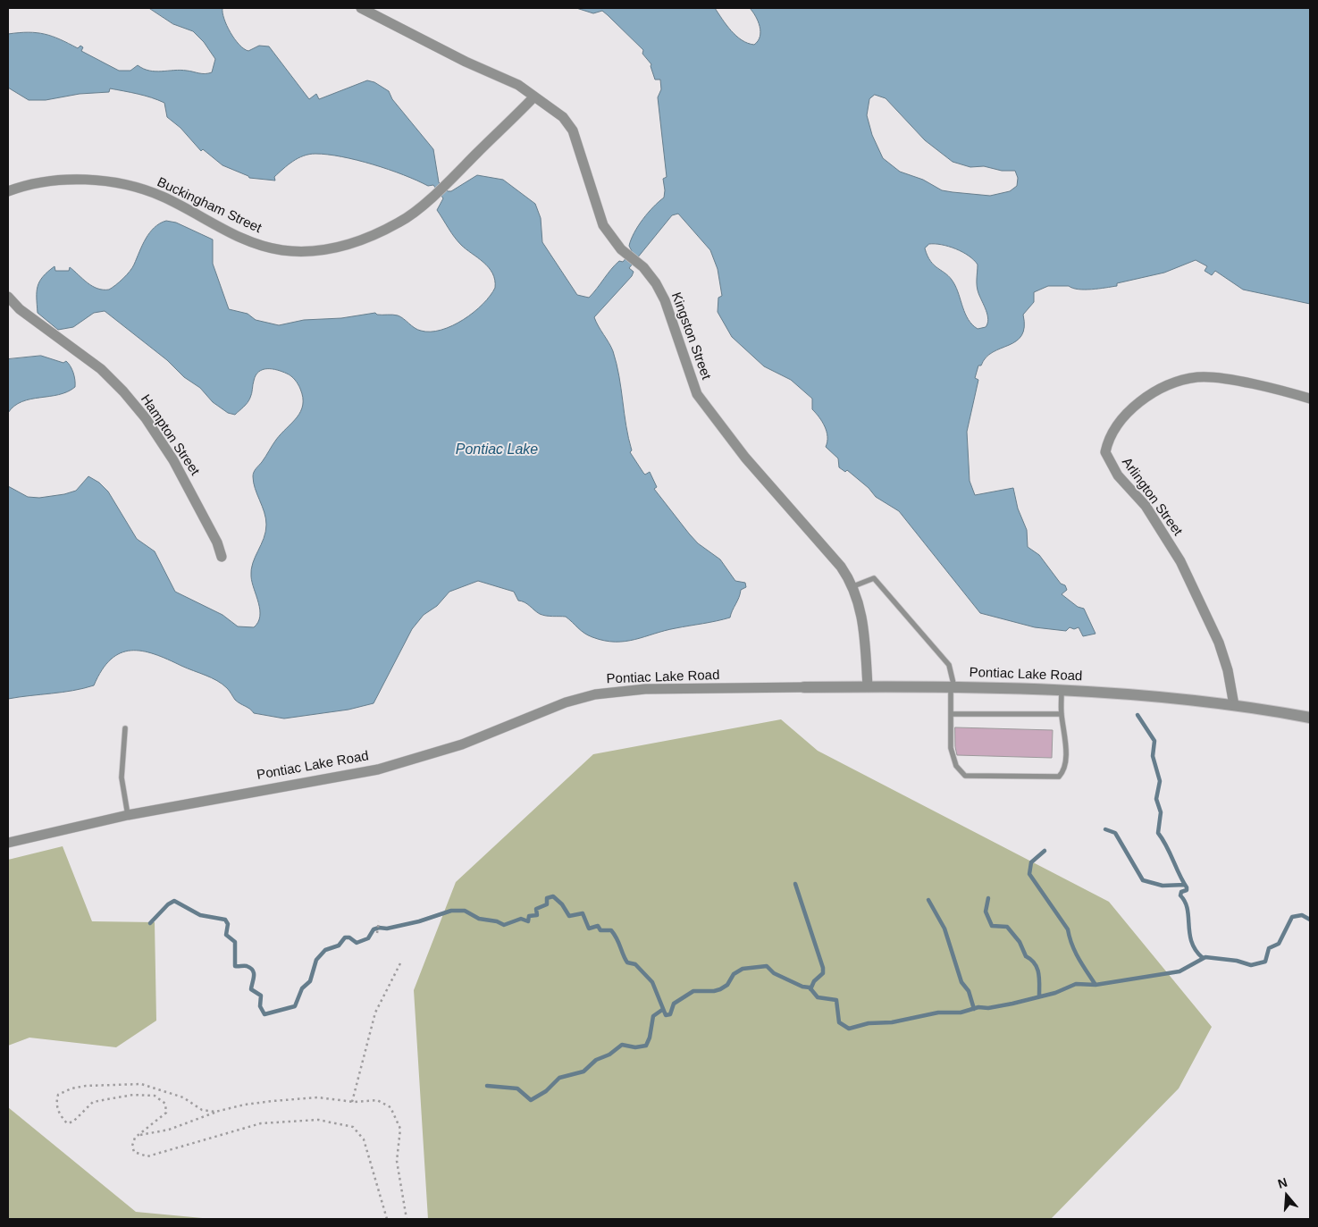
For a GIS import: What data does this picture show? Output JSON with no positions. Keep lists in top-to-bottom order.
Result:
{
  "streets": {
    "street": [
      "Buckingham Street",
      "Kingston Street",
      "Hampton Street",
      "Arlington Street",
      "Pontiac Lake Road"
    ]
  },
  "crossings": [
    ["Buckingham Street", "Kingston Street"],
    ["Kingston Street", "Pontiac Lake Road"],
    ["Arlington Street", "Pontiac Lake Road"]
  ],
  "water": ["Pontiac Lake"],
  "north": "top"
}
